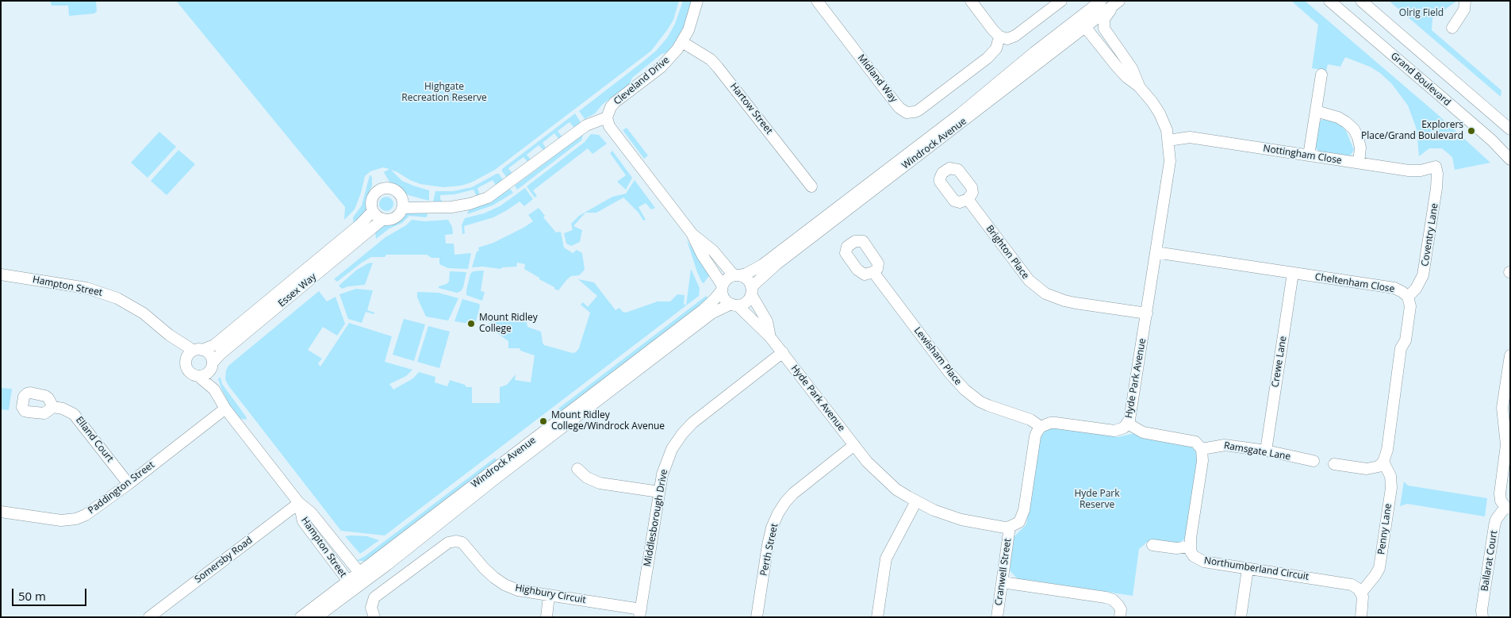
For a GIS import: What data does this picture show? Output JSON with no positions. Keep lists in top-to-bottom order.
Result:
{
  "streets": {
    "street": [
      "Midland Way",
      "Grand Boulevard",
      "Cleveland Drive",
      "Hartow Street",
      "Windrock Avenue",
      "Nottingham Close",
      "Coventry Lane",
      "Brighton Place",
      "Cheltenham Close",
      "Hampton Street",
      "Essex Way",
      "Lewisham Place",
      "Crewe Lane",
      "Hyde Park Avenue",
      "Elland Court",
      "Ramsgate Lane",
      "Paddington Street",
      "Middlesborough Drive",
      "Penny Lane",
      "Perth Street",
      "Somersby Road",
      "Ballarat Court",
      "Northumberland Circuit",
      "Cranwell Street",
      "Highbury Circuit"
    ]
  },
  "crossings": [
    ["Cleveland Drive", "Hartow Street"],
    ["Windrock Avenue", "Hampton Street"],
    ["Windrock Avenue", "Hyde Park Avenue"],
    ["Nottingham Close", "Coventry Lane"],
    ["Nottingham Close", "Hyde Park Avenue"],
    ["Coventry Lane", "Cheltenham Close"],
    ["Brighton Place", "Hyde Park Avenue"],
    ["Cheltenham Close", "Crewe Lane"],
    ["Cheltenham Close", "Hyde Park Avenue"],
    ["Cheltenham Close", "Penny Lane"],
    ["Hampton Street", "Essex Way"],
    ["Hampton Street", "Paddington Street"],
    ["Hampton Street", "Somersby Road"],
    ["Lewisham Place", "Hyde Park Avenue"],
    ["Crewe Lane", "Ramsgate Lane"],
    ["Hyde Park Avenue", "Middlesborough Drive"],
    ["Hyde Park Avenue", "Perth Street"],
    ["Hyde Park Avenue", "Cranwell Street"],
    ["Elland Court", "Paddington Street"],
    ["Middlesborough Drive", "Highbury Circuit"],
    ["Penny Lane", "Northumberland Circuit"]
  ],
  "parks": ["Olrig Field", "Highgate Recreation Reserve", "Hyde Park Reserve"],
  "places": ["Explorers Place/Grand Boulevard", "Mount Ridley College", "Mount Ridley College/Windrock Avenue"],
  "scale_bar": "50 m"
}
